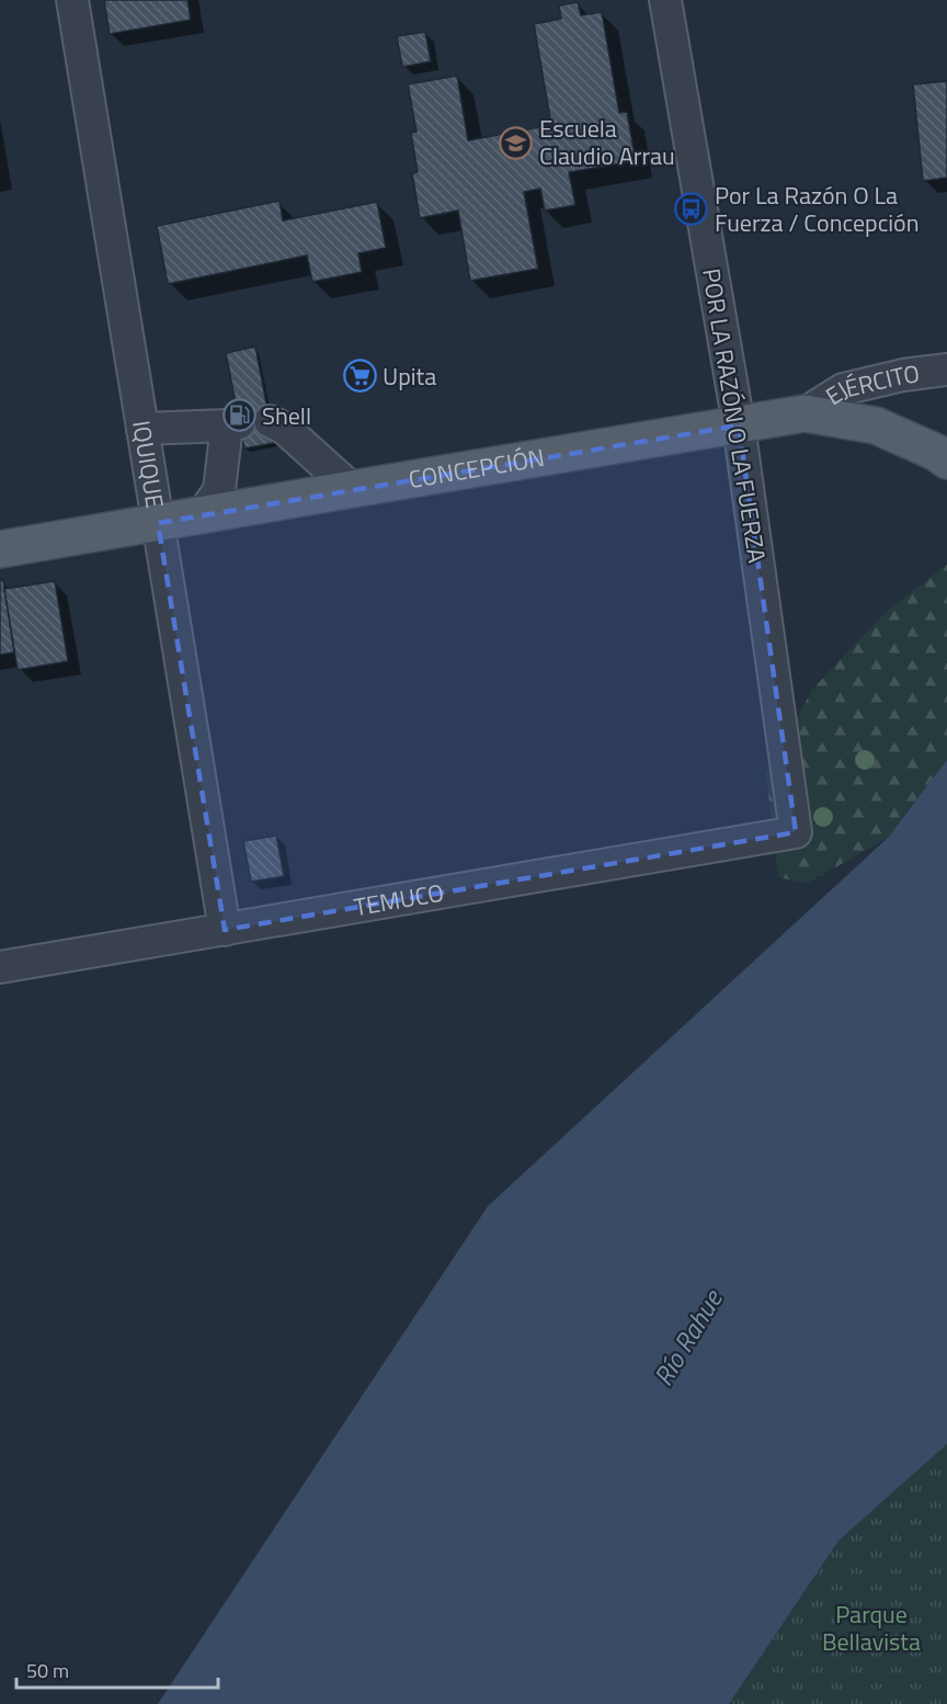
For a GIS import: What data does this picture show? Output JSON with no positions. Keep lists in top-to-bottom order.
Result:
{
  "streets": {
    "main road": ["CONCEPCIÓN"],
    "street": [
      "EJÉRCITO",
      "POR LA RAZÓN O LA FUERZA",
      "IQUIQUE",
      "TEMUCO"
    ]
  },
  "crossings": [
    ["EJÉRCITO", "CONCEPCIÓN"],
    ["POR LA RAZÓN O LA FUERZA", "CONCEPCIÓN"],
    ["POR LA RAZÓN O LA FUERZA", "TEMUCO"],
    ["IQUIQUE", "CONCEPCIÓN"],
    ["IQUIQUE", "TEMUCO"]
  ],
  "water": ["Río Rahue"],
  "parks": ["Parque Bellavista"],
  "places": {
    "school or university": ["Escuela Claudio Arrau"],
    "bus stop": ["Por La Razón O La Fuerza / Concepción"],
    "supermarket": ["Upita"],
    "fuel station": ["Shell"]
  },
  "scale_bar": "50 m"
}
